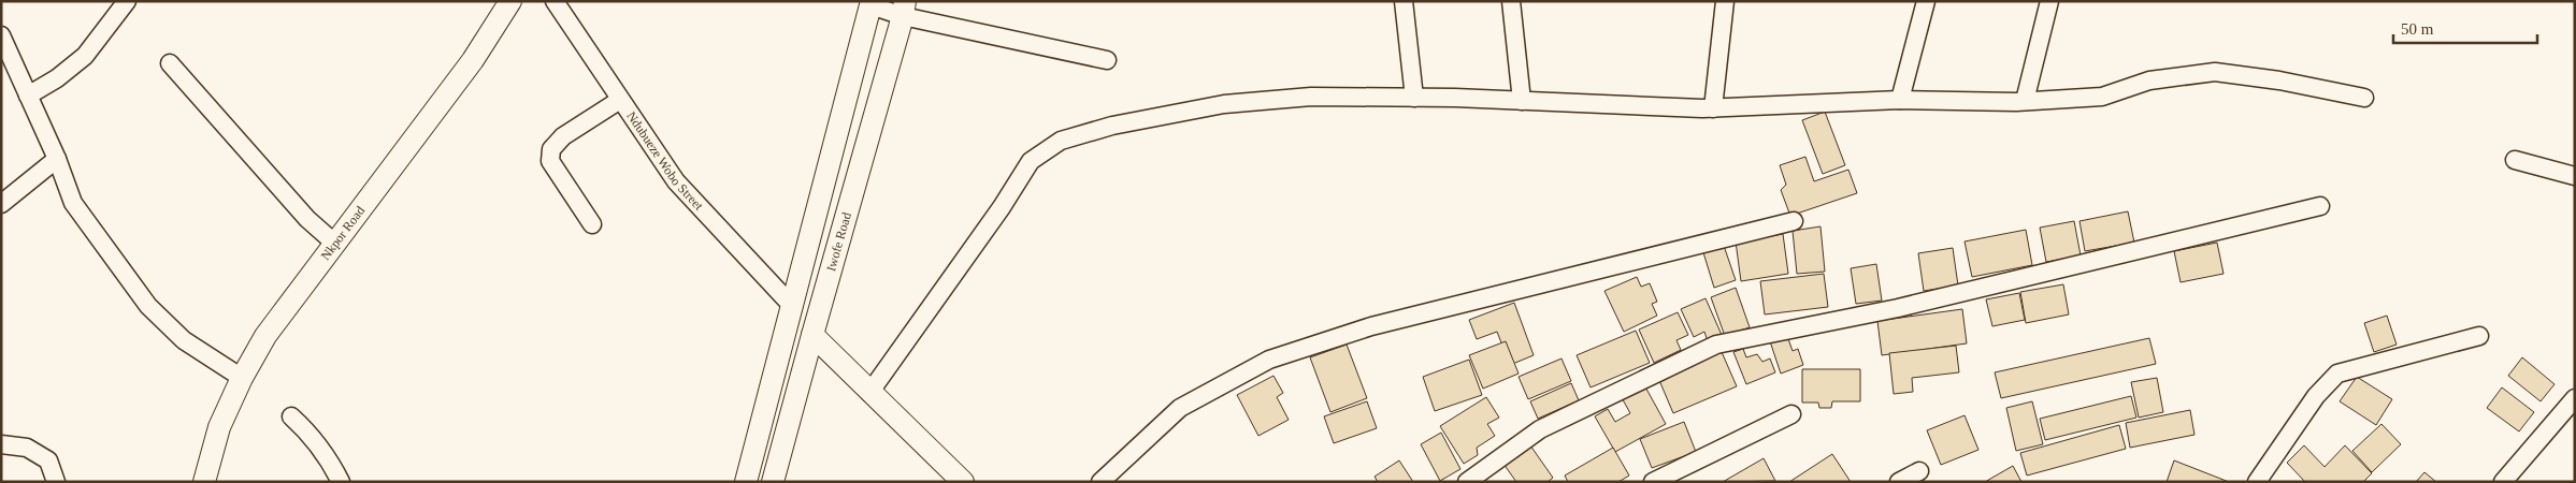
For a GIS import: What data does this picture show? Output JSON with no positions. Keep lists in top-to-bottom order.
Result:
{
  "streets": {
    "street": ["Ndubueze Wobo Street", "Nkpor Road", "Iwofe Road"]
  },
  "crossings": [
    ["Ndubueze Wobo Street", "Iwofe Road"]
  ],
  "scale_bar": "50 m"
}
